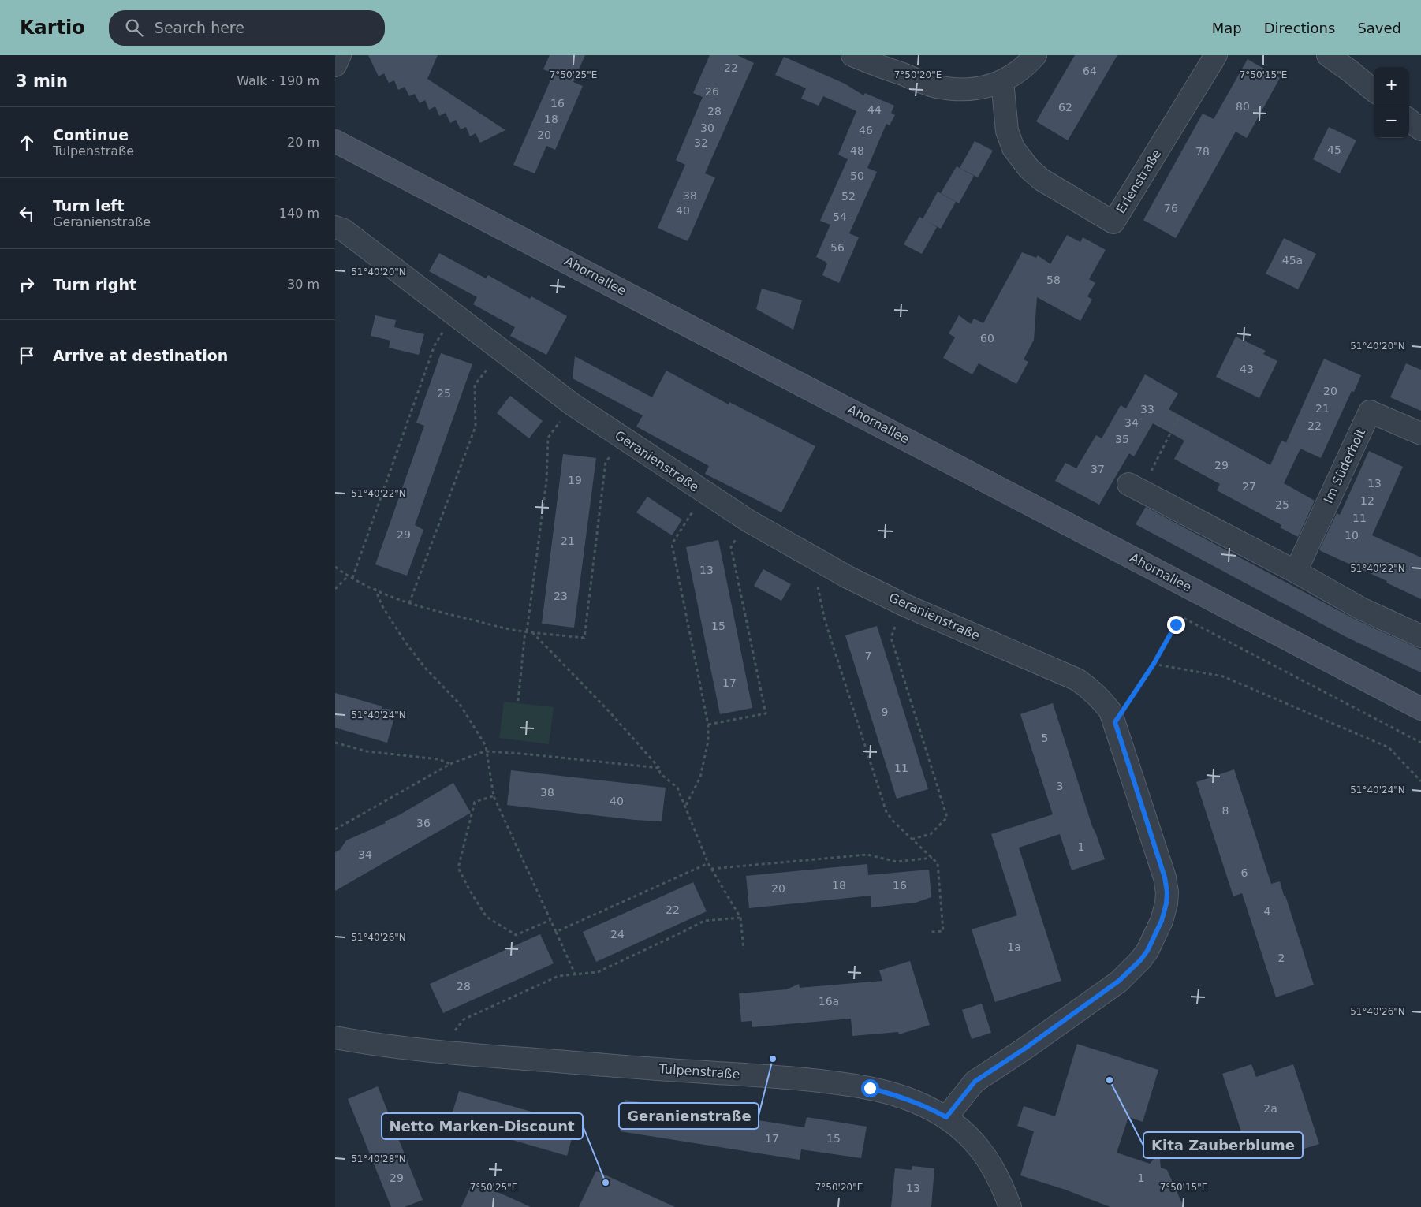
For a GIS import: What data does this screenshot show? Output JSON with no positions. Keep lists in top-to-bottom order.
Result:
{
  "streets": {
    "main road": ["Ahornallee"],
    "street": [
      "Erlenstraße",
      "Geranienstraße",
      "Im Süderholt",
      "Tulpenstraße"
    ]
  },
  "crossings": [
    ["Geranienstraße", "Tulpenstraße"]
  ],
  "places": ["Geranienstraße", "Kita Zauberblume", "Netto Marken-Discount"],
  "house_numbers": [
    "22",
    "64",
    "26",
    "16",
    "80",
    "62",
    "44",
    "28",
    "18",
    "30",
    "46",
    "20",
    "32",
    "45",
    "48",
    "78",
    "50",
    "38",
    "52",
    "76",
    "40",
    "54",
    "56",
    "45a",
    "58",
    "60",
    "43",
    "20",
    "25",
    "21",
    "33",
    "34",
    "22",
    "35",
    "29",
    "37",
    "19",
    "13",
    "27",
    "12",
    "25",
    "11",
    "29",
    "10",
    "21",
    "13",
    "23",
    "15",
    "7",
    "17",
    "9",
    "5",
    "11",
    "3",
    "38",
    "40",
    "8",
    "36",
    "1",
    "34",
    "6",
    "18",
    "16",
    "20",
    "22",
    "4",
    "24",
    "1a",
    "2",
    "28",
    "16a",
    "2a",
    "17",
    "15",
    "29",
    "1",
    "13"
  ],
  "page": {
    "header": "Kartio",
    "search": "Search here",
    "nav": ["Map", "Directions", "Saved"],
    "heading": ["3 min", "Walk · 190 m"],
    "map_buttons": ["+", "−"],
    "list": [
      ["Continue", "Tulpenstraße", "20 m"],
      ["Turn left", "Geranienstraße", "140 m"],
      ["Turn right", "30 m"],
      "Arrive at destination"
    ]
  },
  "coordinates": [
    "7°50'25\"E",
    "7°50'20\"E",
    "7°50'15\"E",
    "51°40'20\"N",
    "51°40'22\"N",
    "51°40'24\"N",
    "51°40'26\"N",
    "51°40'28\"N"
  ]
}
